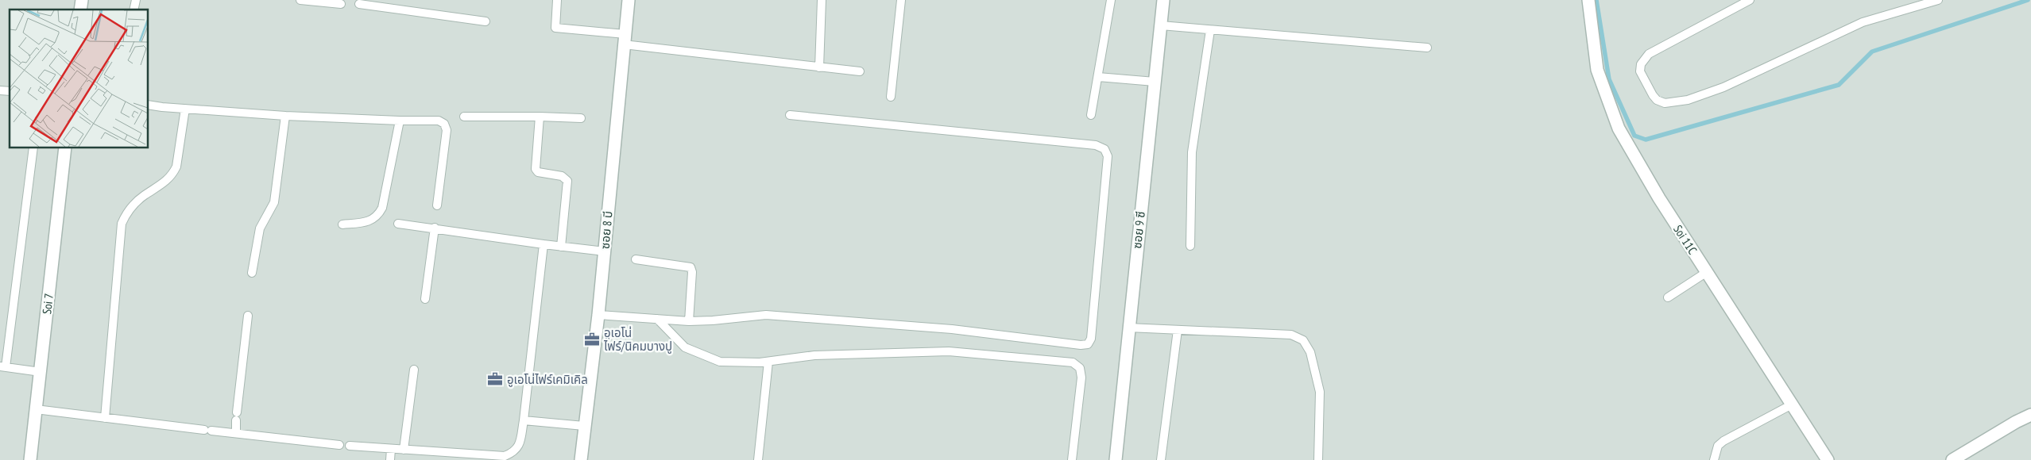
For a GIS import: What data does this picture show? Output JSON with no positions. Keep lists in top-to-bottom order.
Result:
{
  "streets": {
    "street": [
      "ซอย 8 บี",
      "ซอย 9 ซี",
      "Soi 11C",
      "Soi 7"
    ]
  },
  "places": {
    "office": ["อูเอโน่ ไฟร์/นิคมบางปู", "อูเอโน่ไฟร์เคมิเคิล"]
  }
}
